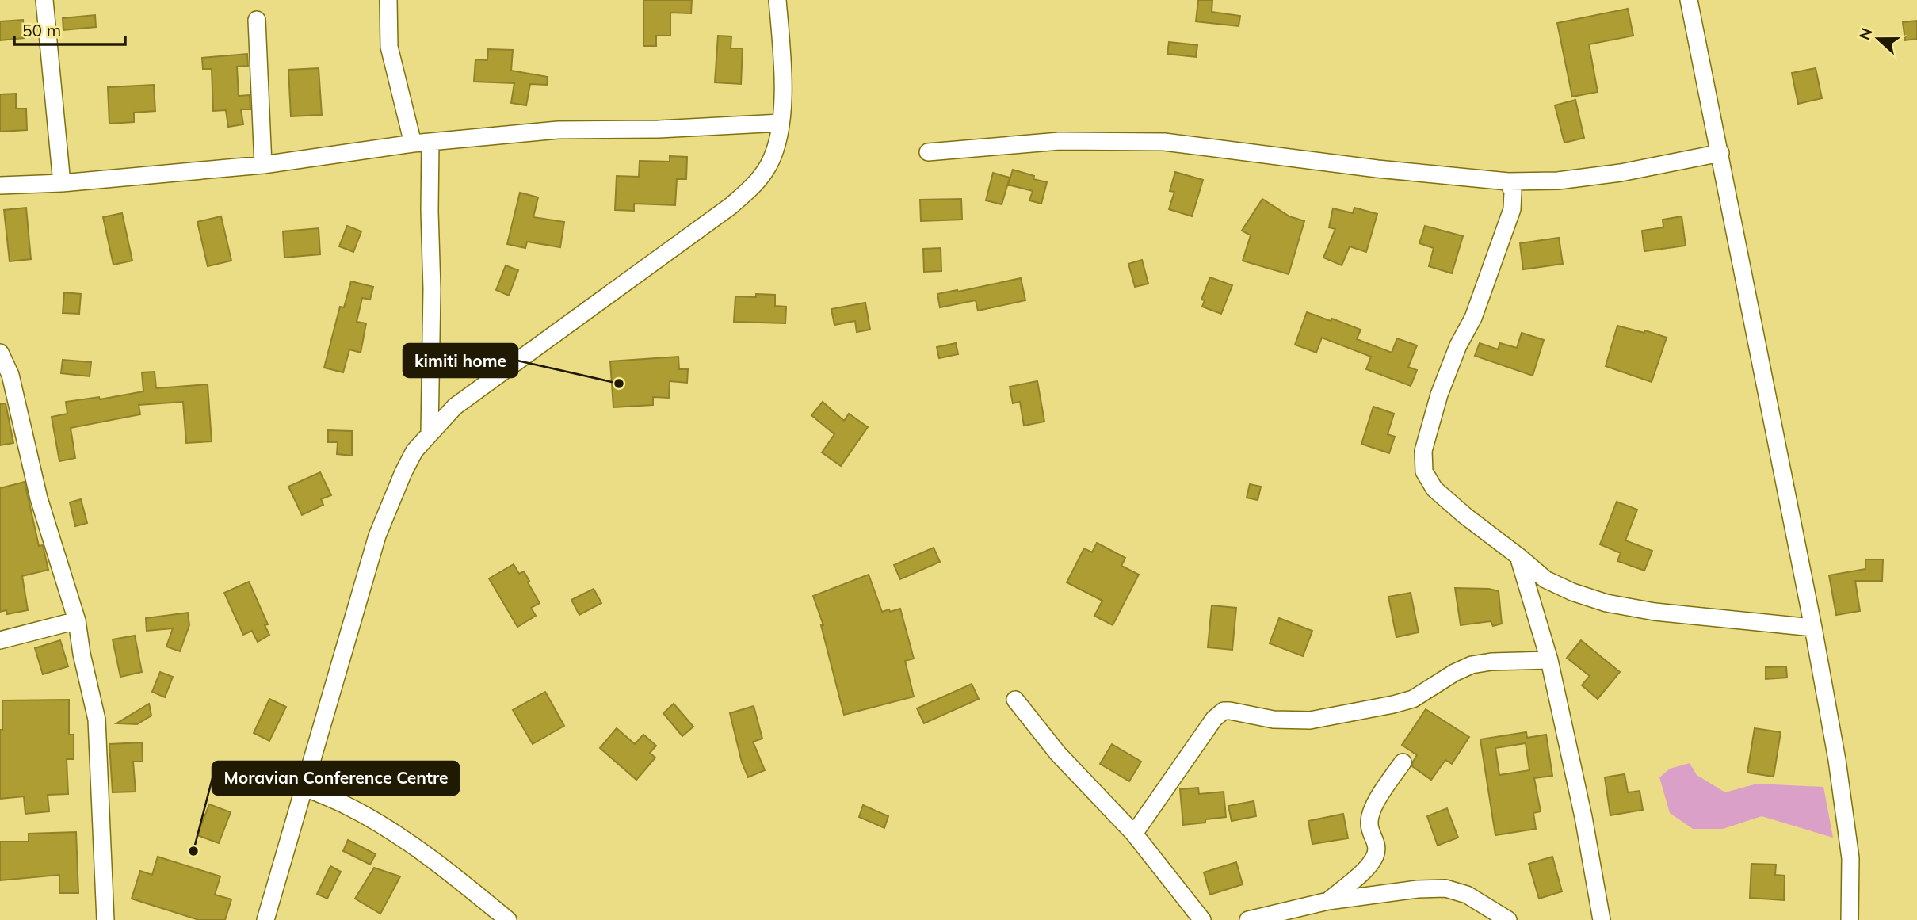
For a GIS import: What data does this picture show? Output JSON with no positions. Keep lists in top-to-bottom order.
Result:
{
  "places": ["kimiti home", "Moravian Conference Centre"],
  "scale_bar": "50 m",
  "north": "left"
}
